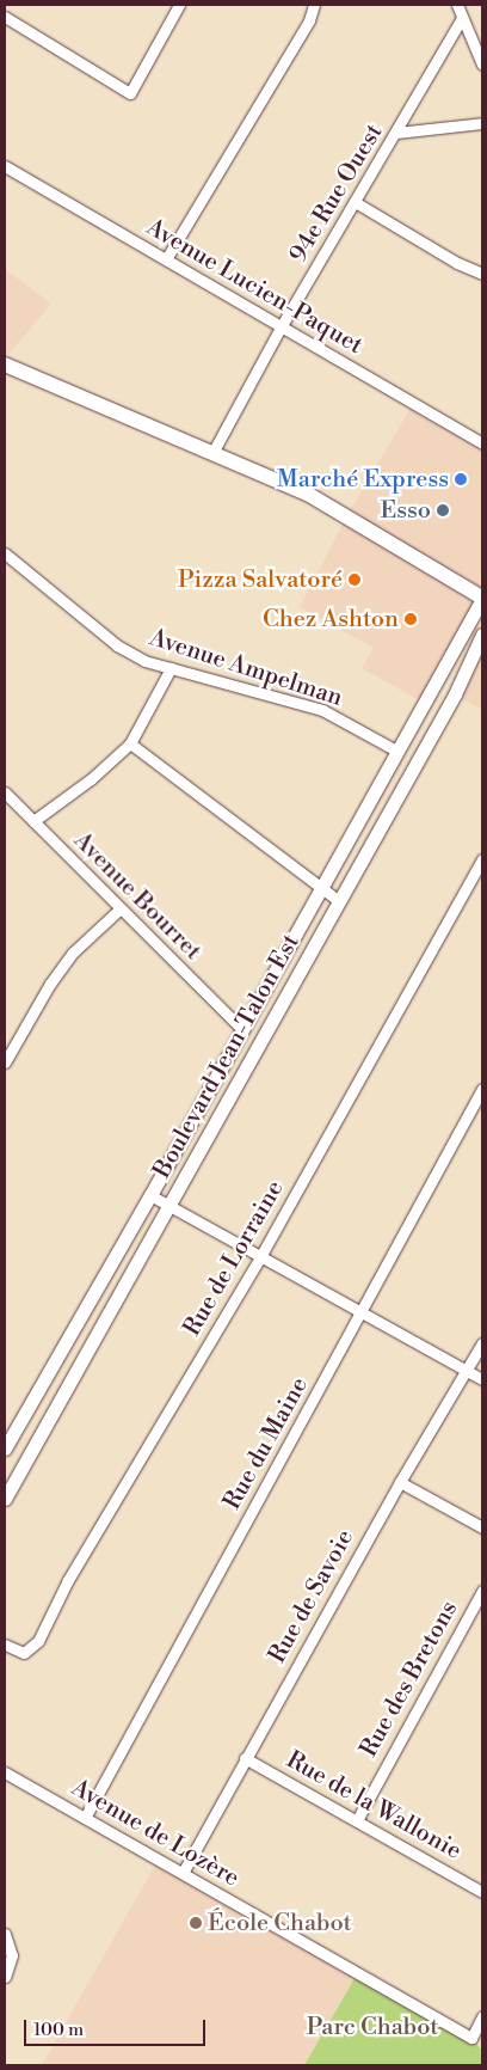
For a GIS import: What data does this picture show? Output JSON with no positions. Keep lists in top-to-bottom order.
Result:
{
  "streets": {
    "street": [
      "94e Rue Ouest",
      "Avenue Lucien-Paquet",
      "Avenue Ampelman",
      "Avenue Bourret",
      "Boulevard Jean-Talon Est",
      "Rue de Lorraine",
      "Rue du Maine",
      "Rue de Savoie",
      "Rue des Bretons",
      "Rue de la Wallonie",
      "Avenue de Lozère"
    ]
  },
  "crossings": [
    ["94e Rue Ouest", "Avenue Lucien-Paquet"],
    ["Avenue Ampelman", "Boulevard Jean-Talon Est"],
    ["Avenue Bourret", "Boulevard Jean-Talon Est"],
    ["Rue du Maine", "Avenue de Lozère"],
    ["Rue de Savoie", "Rue de la Wallonie"],
    ["Rue de Savoie", "Avenue de Lozère"],
    ["Rue des Bretons", "Rue de la Wallonie"]
  ],
  "parks": ["Parc Chabot"],
  "places": [
    "Marché Express",
    "Esso",
    "Pizza Salvatoré",
    "Chez Ashton",
    "École Chabot"
  ],
  "scale_bar": "100 m"
}
